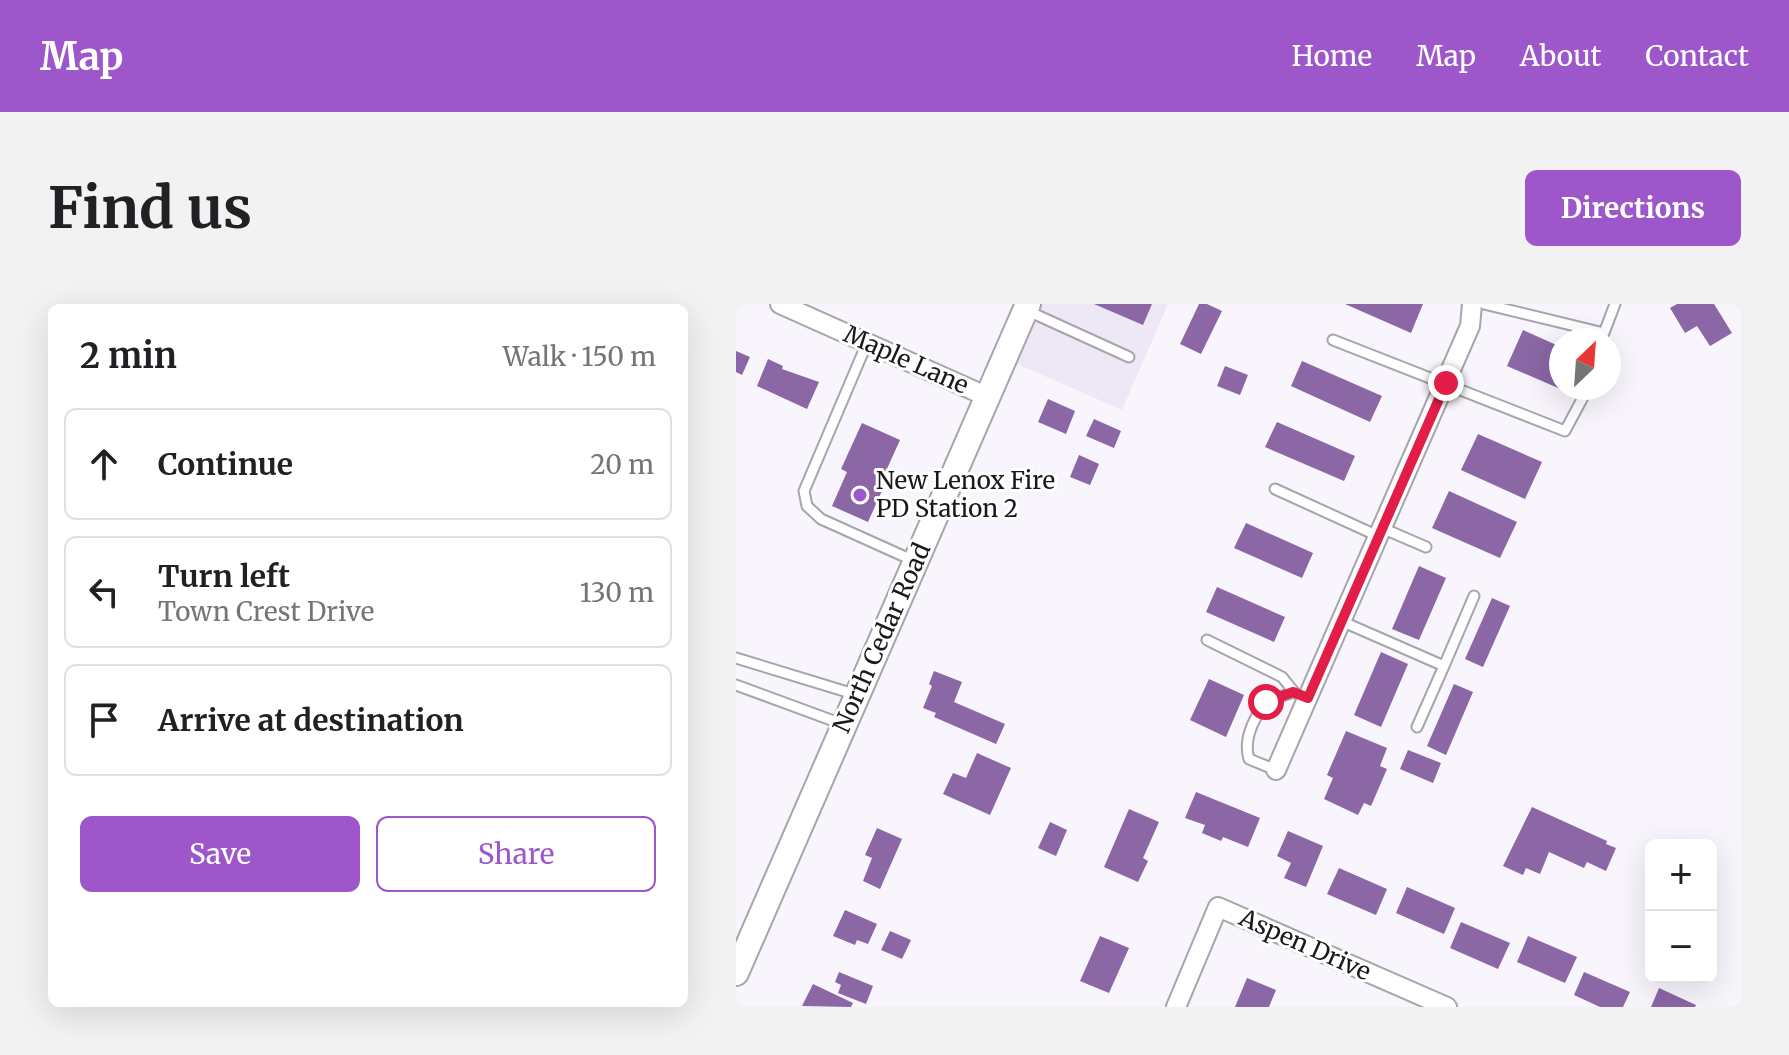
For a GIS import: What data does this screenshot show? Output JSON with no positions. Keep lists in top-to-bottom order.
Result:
{
  "streets": {
    "street": ["Maple Lane", "North Cedar Road", "Aspen Drive"]
  },
  "crossings": [
    ["Maple Lane", "North Cedar Road"]
  ],
  "places": ["New Lenox Fire PD Station 2"],
  "north": "top right",
  "page": {
    "header": "Map",
    "nav": [
      "Home",
      "Map",
      "About",
      "Contact"
    ],
    "buttons": [
      "Directions",
      ["Save", "Share"]
    ],
    "title": "Find us",
    "heading": ["2 min", "Walk · 150 m"],
    "list": [
      ["Continue", "20 m"],
      ["Turn left", "Town Crest Drive", "130 m"],
      "Arrive at destination"
    ],
    "map_buttons": ["+", "−"]
  }
}
